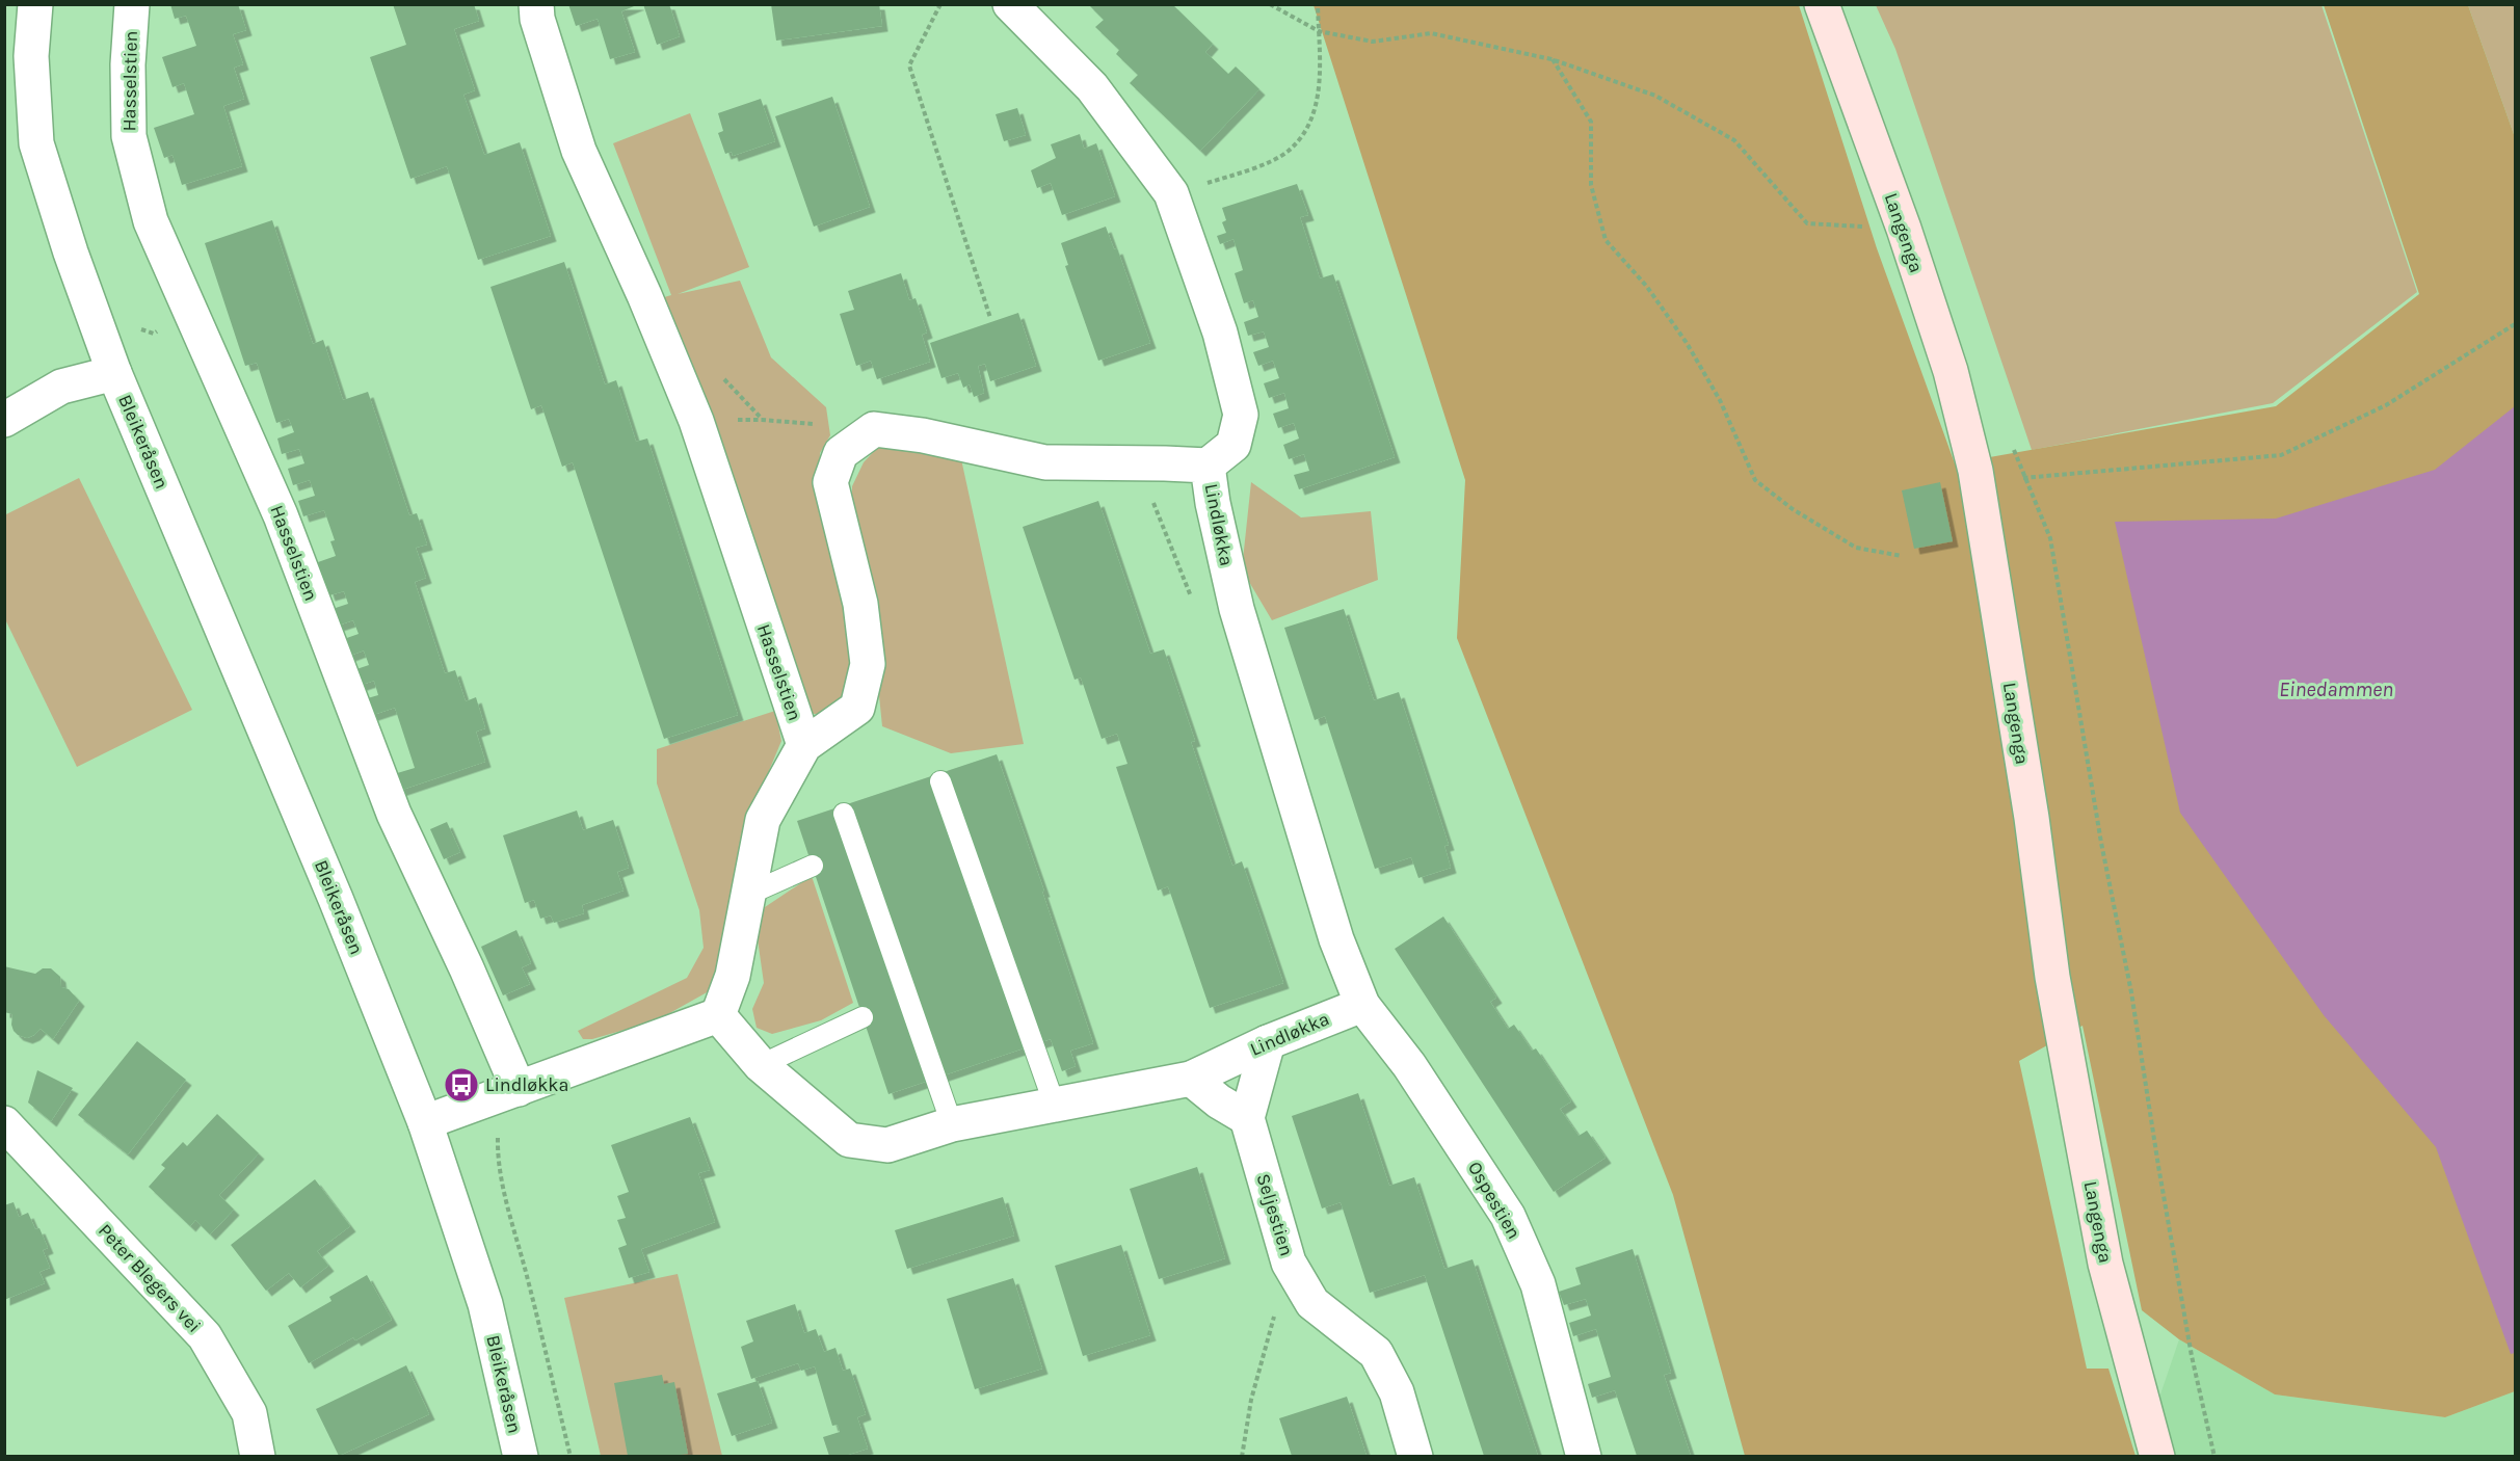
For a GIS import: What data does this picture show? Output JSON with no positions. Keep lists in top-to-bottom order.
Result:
{
  "streets": {
    "main road": ["Langenga"],
    "street": [
      "Hasselstien",
      "Bleikeråsen",
      "Lindløkka",
      "Ospestien",
      "Seljestien",
      "Peter Blegers vei"
    ]
  },
  "crossings": [
    ["Lindløkka", "Ospestien"]
  ],
  "water": ["Einedammen"],
  "places": {
    "bus stop": ["Lindløkka"]
  }
}
